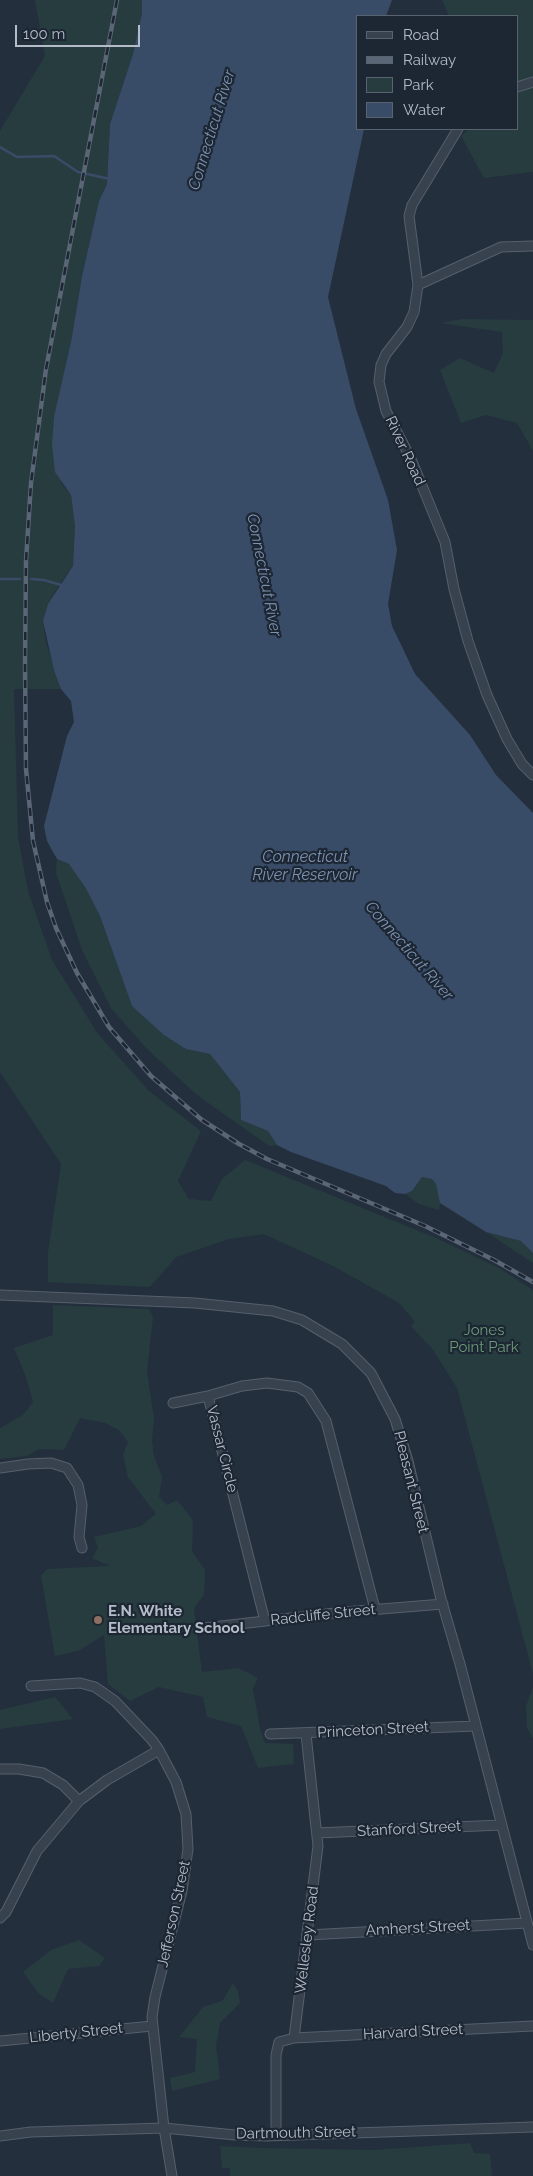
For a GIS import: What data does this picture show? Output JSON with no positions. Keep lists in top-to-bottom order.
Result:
{
  "streets": {
    "street": [
      "River Road",
      "Vassar Circle",
      "Pleasant Street",
      "Radcliffe Street",
      "Princeton Street",
      "Stanford Street",
      "Jefferson Street",
      "Amherst Street",
      "Wellesley Road",
      "Harvard Street",
      "Liberty Street",
      "Dartmouth Street"
    ]
  },
  "crossings": [
    ["Vassar Circle", "Radcliffe Street"],
    ["Pleasant Street", "Radcliffe Street"],
    ["Pleasant Street", "Princeton Street"],
    ["Pleasant Street", "Stanford Street"],
    ["Pleasant Street", "Amherst Street"],
    ["Princeton Street", "Wellesley Road"],
    ["Stanford Street", "Wellesley Road"],
    ["Jefferson Street", "Liberty Street"],
    ["Jefferson Street", "Dartmouth Street"],
    ["Amherst Street", "Wellesley Road"],
    ["Wellesley Road", "Harvard Street"]
  ],
  "water": ["Connecticut River", "Connecticut River Reservoir"],
  "parks": ["Jones Point Park"],
  "places": ["E.N. White Elementary School"],
  "legend": [
    "Road",
    "Railway",
    "Park",
    "Water"
  ],
  "scale_bar": "100 m"
}
